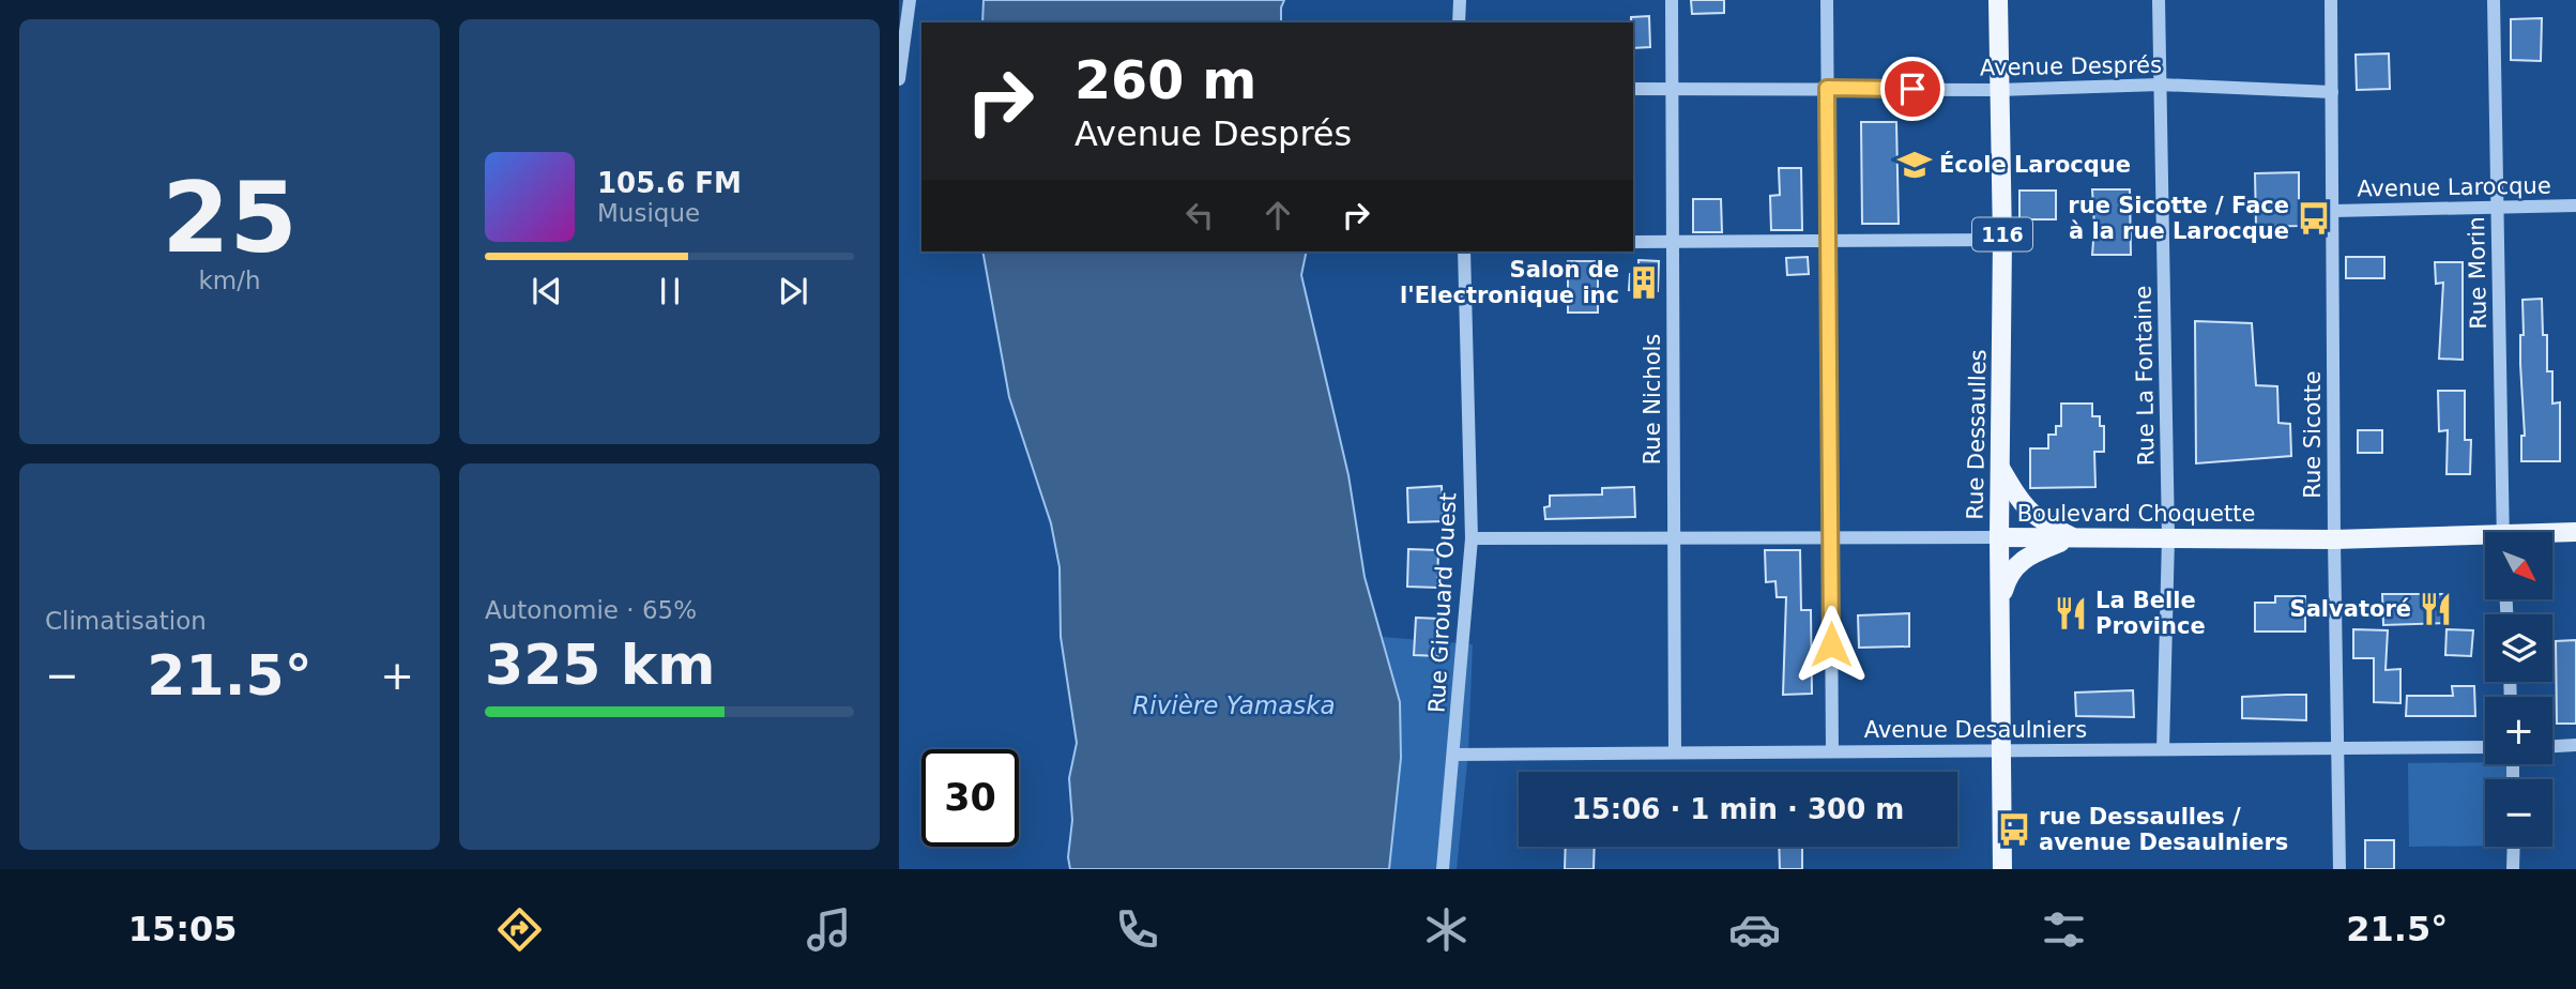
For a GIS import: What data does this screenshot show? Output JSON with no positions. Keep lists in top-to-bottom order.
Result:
{
  "streets": {
    "main road": ["116", "Rue Dessaulles", "Boulevard Choquette"],
    "street": [
      "Avenue Després",
      "Avenue Larocque",
      "Rue Morin",
      "Rue La Fontaine",
      "Rue Nichols",
      "Rue Sicotte",
      "Rue Girouard Ouest",
      "Avenue Desaulniers"
    ]
  },
  "crossings": [
    ["Avenue Després", "Rue La Fontaine"],
    ["Avenue Després", "Rue Nichols"],
    ["Avenue Després", "Rue Dessaulles"],
    ["Avenue Després", "Rue Sicotte"],
    ["Avenue Larocque", "Rue Morin"],
    ["Avenue Larocque", "Rue Sicotte"],
    ["Rue La Fontaine", "Boulevard Choquette"],
    ["Rue La Fontaine", "Avenue Desaulniers"],
    ["Rue Nichols", "Boulevard Choquette"],
    ["Rue Nichols", "Avenue Desaulniers"],
    ["Rue Dessaulles", "Boulevard Choquette"],
    ["Rue Dessaulles", "Avenue Desaulniers"],
    ["Rue Sicotte", "Boulevard Choquette"],
    ["Rue Sicotte", "Avenue Desaulniers"],
    ["Boulevard Choquette", "Rue Girouard Ouest"],
    ["Rue Girouard Ouest", "Avenue Desaulniers"]
  ],
  "water": ["Rivière Yamaska"],
  "places": {
    "school or university": ["École Larocque"],
    "bus stop": ["rue Sicotte / Face à la rue Larocque", "rue Dessaulles / avenue Desaulniers"],
    "building": ["Salon de l'Electronique inc"],
    "restaurant": ["Salvatoré", "La Belle Province"]
  },
  "north": "bottom right",
  "page": {
    "tile": [
      ["25", "km/h"],
      "Climatisation",
      ["Autonomie · 65%", "325 km"]
    ],
    "turn": ["260 m", "Avenue Després"],
    "song": ["105.6 FM", "Musique"],
    "map_buttons": ["+", "−"],
    "heat": ["−", "21.5°", "+"],
    "limit": "30",
    "trip": "15:06 · 1 min · 300 m",
    "tabs": ["15:05", "21.5°"]
  }
}
